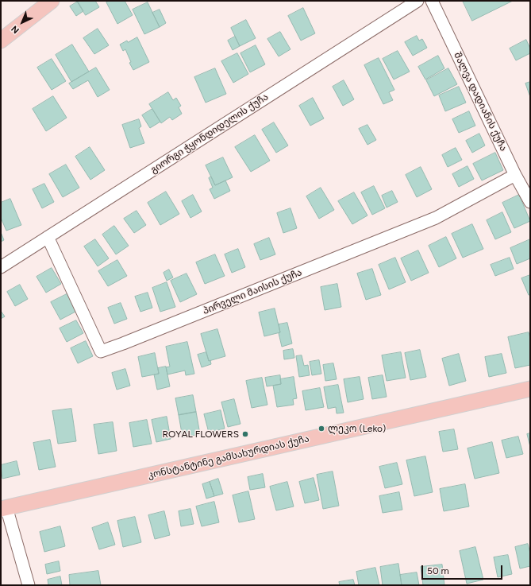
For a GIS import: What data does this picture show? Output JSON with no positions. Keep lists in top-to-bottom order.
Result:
{
  "streets": {
    "main road": ["კონსტანტინე გამსახურდიას ქუჩა"],
    "street": ["შალვა დადიანის ქუჩა", "გიორგი ჭყონდიდელის ქუჩა", "პირველი მაისის ქუჩა"]
  },
  "crossings": [
    ["შალვა დადიანის ქუჩა", "პირველი მაისის ქუჩა"],
    ["გიორგი ჭყონდიდელის ქუჩა", "პირველი მაისის ქუჩა"]
  ],
  "places": ["ლეკო (Leko)", "ROYAL FLOWERS"],
  "scale_bar": "50 m",
  "north": "bottom left"
}
